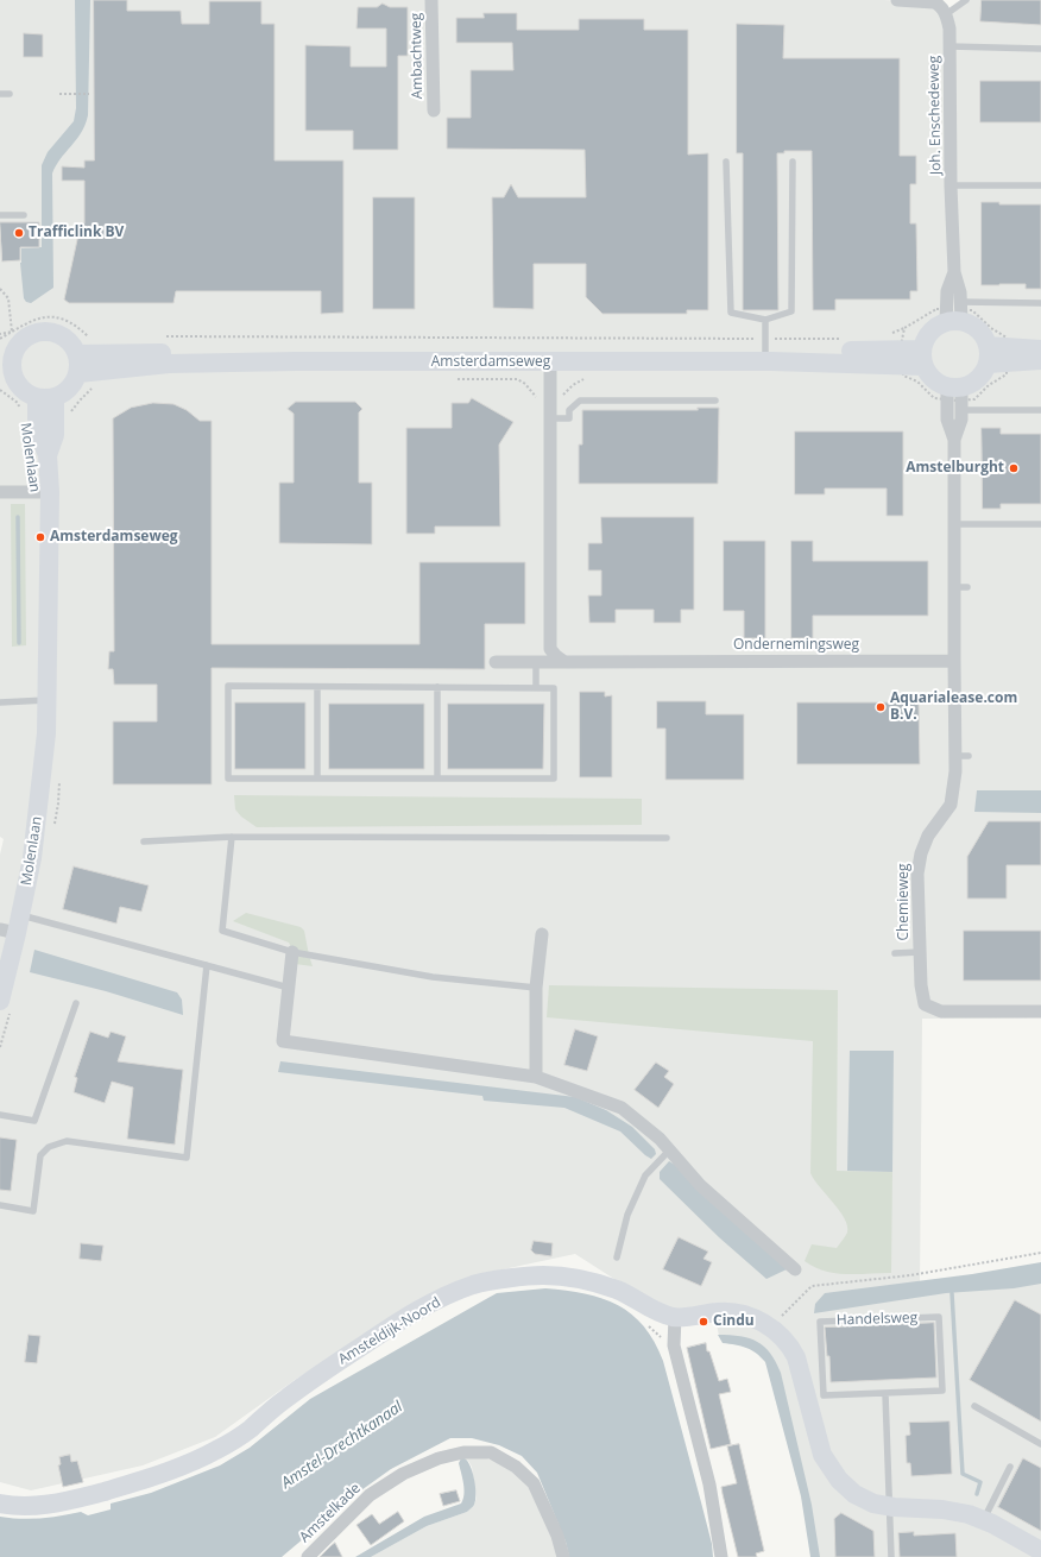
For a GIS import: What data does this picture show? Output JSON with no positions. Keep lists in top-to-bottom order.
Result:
{
  "streets": {
    "street": [
      "Ambachtweg",
      "Joh. Enschedeweg",
      "Amsterdamseweg",
      "Molenlaan",
      "Ondernemingsweg",
      "Chemieweg",
      "Amsteldijk-Noord",
      "Amstelkade"
    ],
    "lane": ["Handelsweg"]
  },
  "crossings": [
    ["Joh. Enschedeweg", "Amsterdamseweg"],
    ["Amsterdamseweg", "Molenlaan"],
    ["Ondernemingsweg", "Chemieweg"]
  ],
  "water": ["Amstel-Drechtkanaal"],
  "places": [
    "Trafficlink BV",
    "Amstelburght",
    "Amsterdamseweg",
    "Aquarialease.com B.V.",
    "Cindu"
  ]
}
